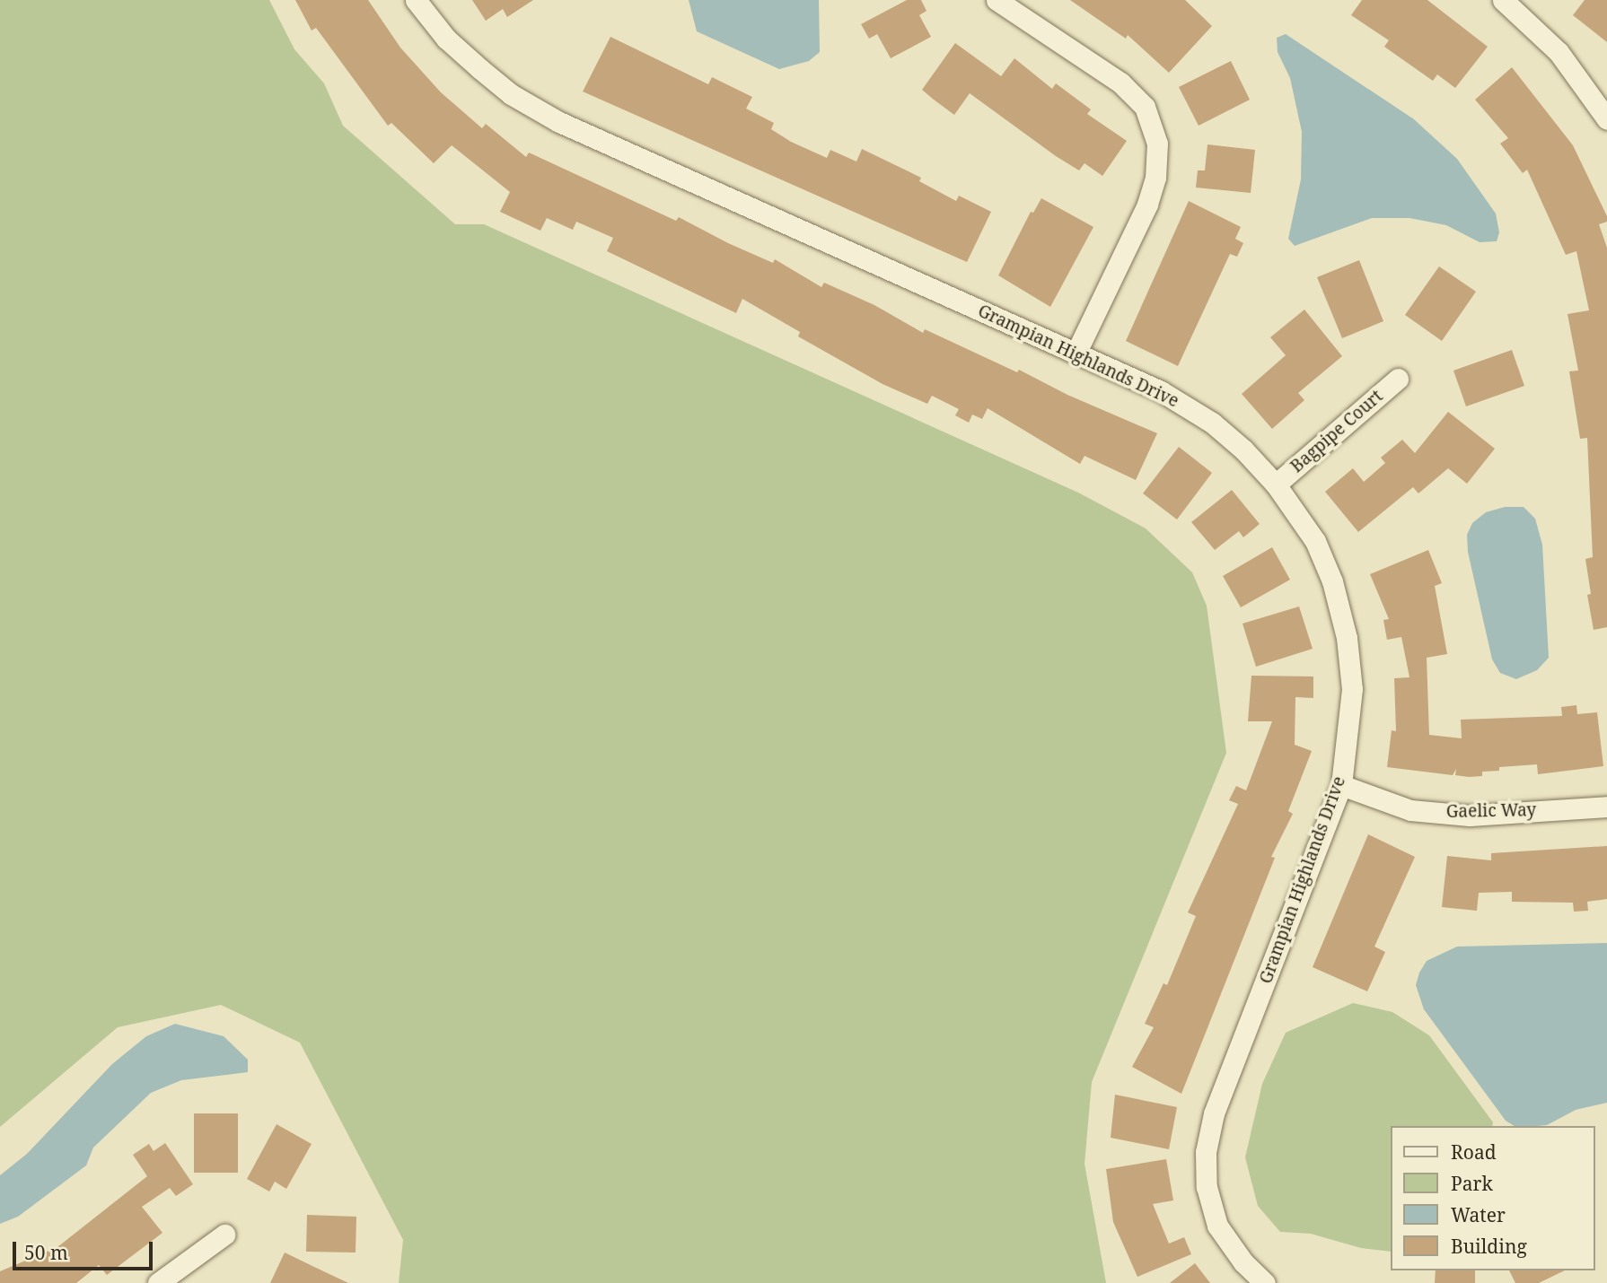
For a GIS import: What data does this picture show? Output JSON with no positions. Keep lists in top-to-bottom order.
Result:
{
  "streets": {
    "street": ["Grampian Highlands Drive", "Bagpipe Court", "Gaelic Way"]
  },
  "crossings": [
    ["Grampian Highlands Drive", "Bagpipe Court"],
    ["Grampian Highlands Drive", "Gaelic Way"]
  ],
  "legend": [
    "Road",
    "Park",
    "Water",
    "Building"
  ],
  "scale_bar": "50 m"
}
